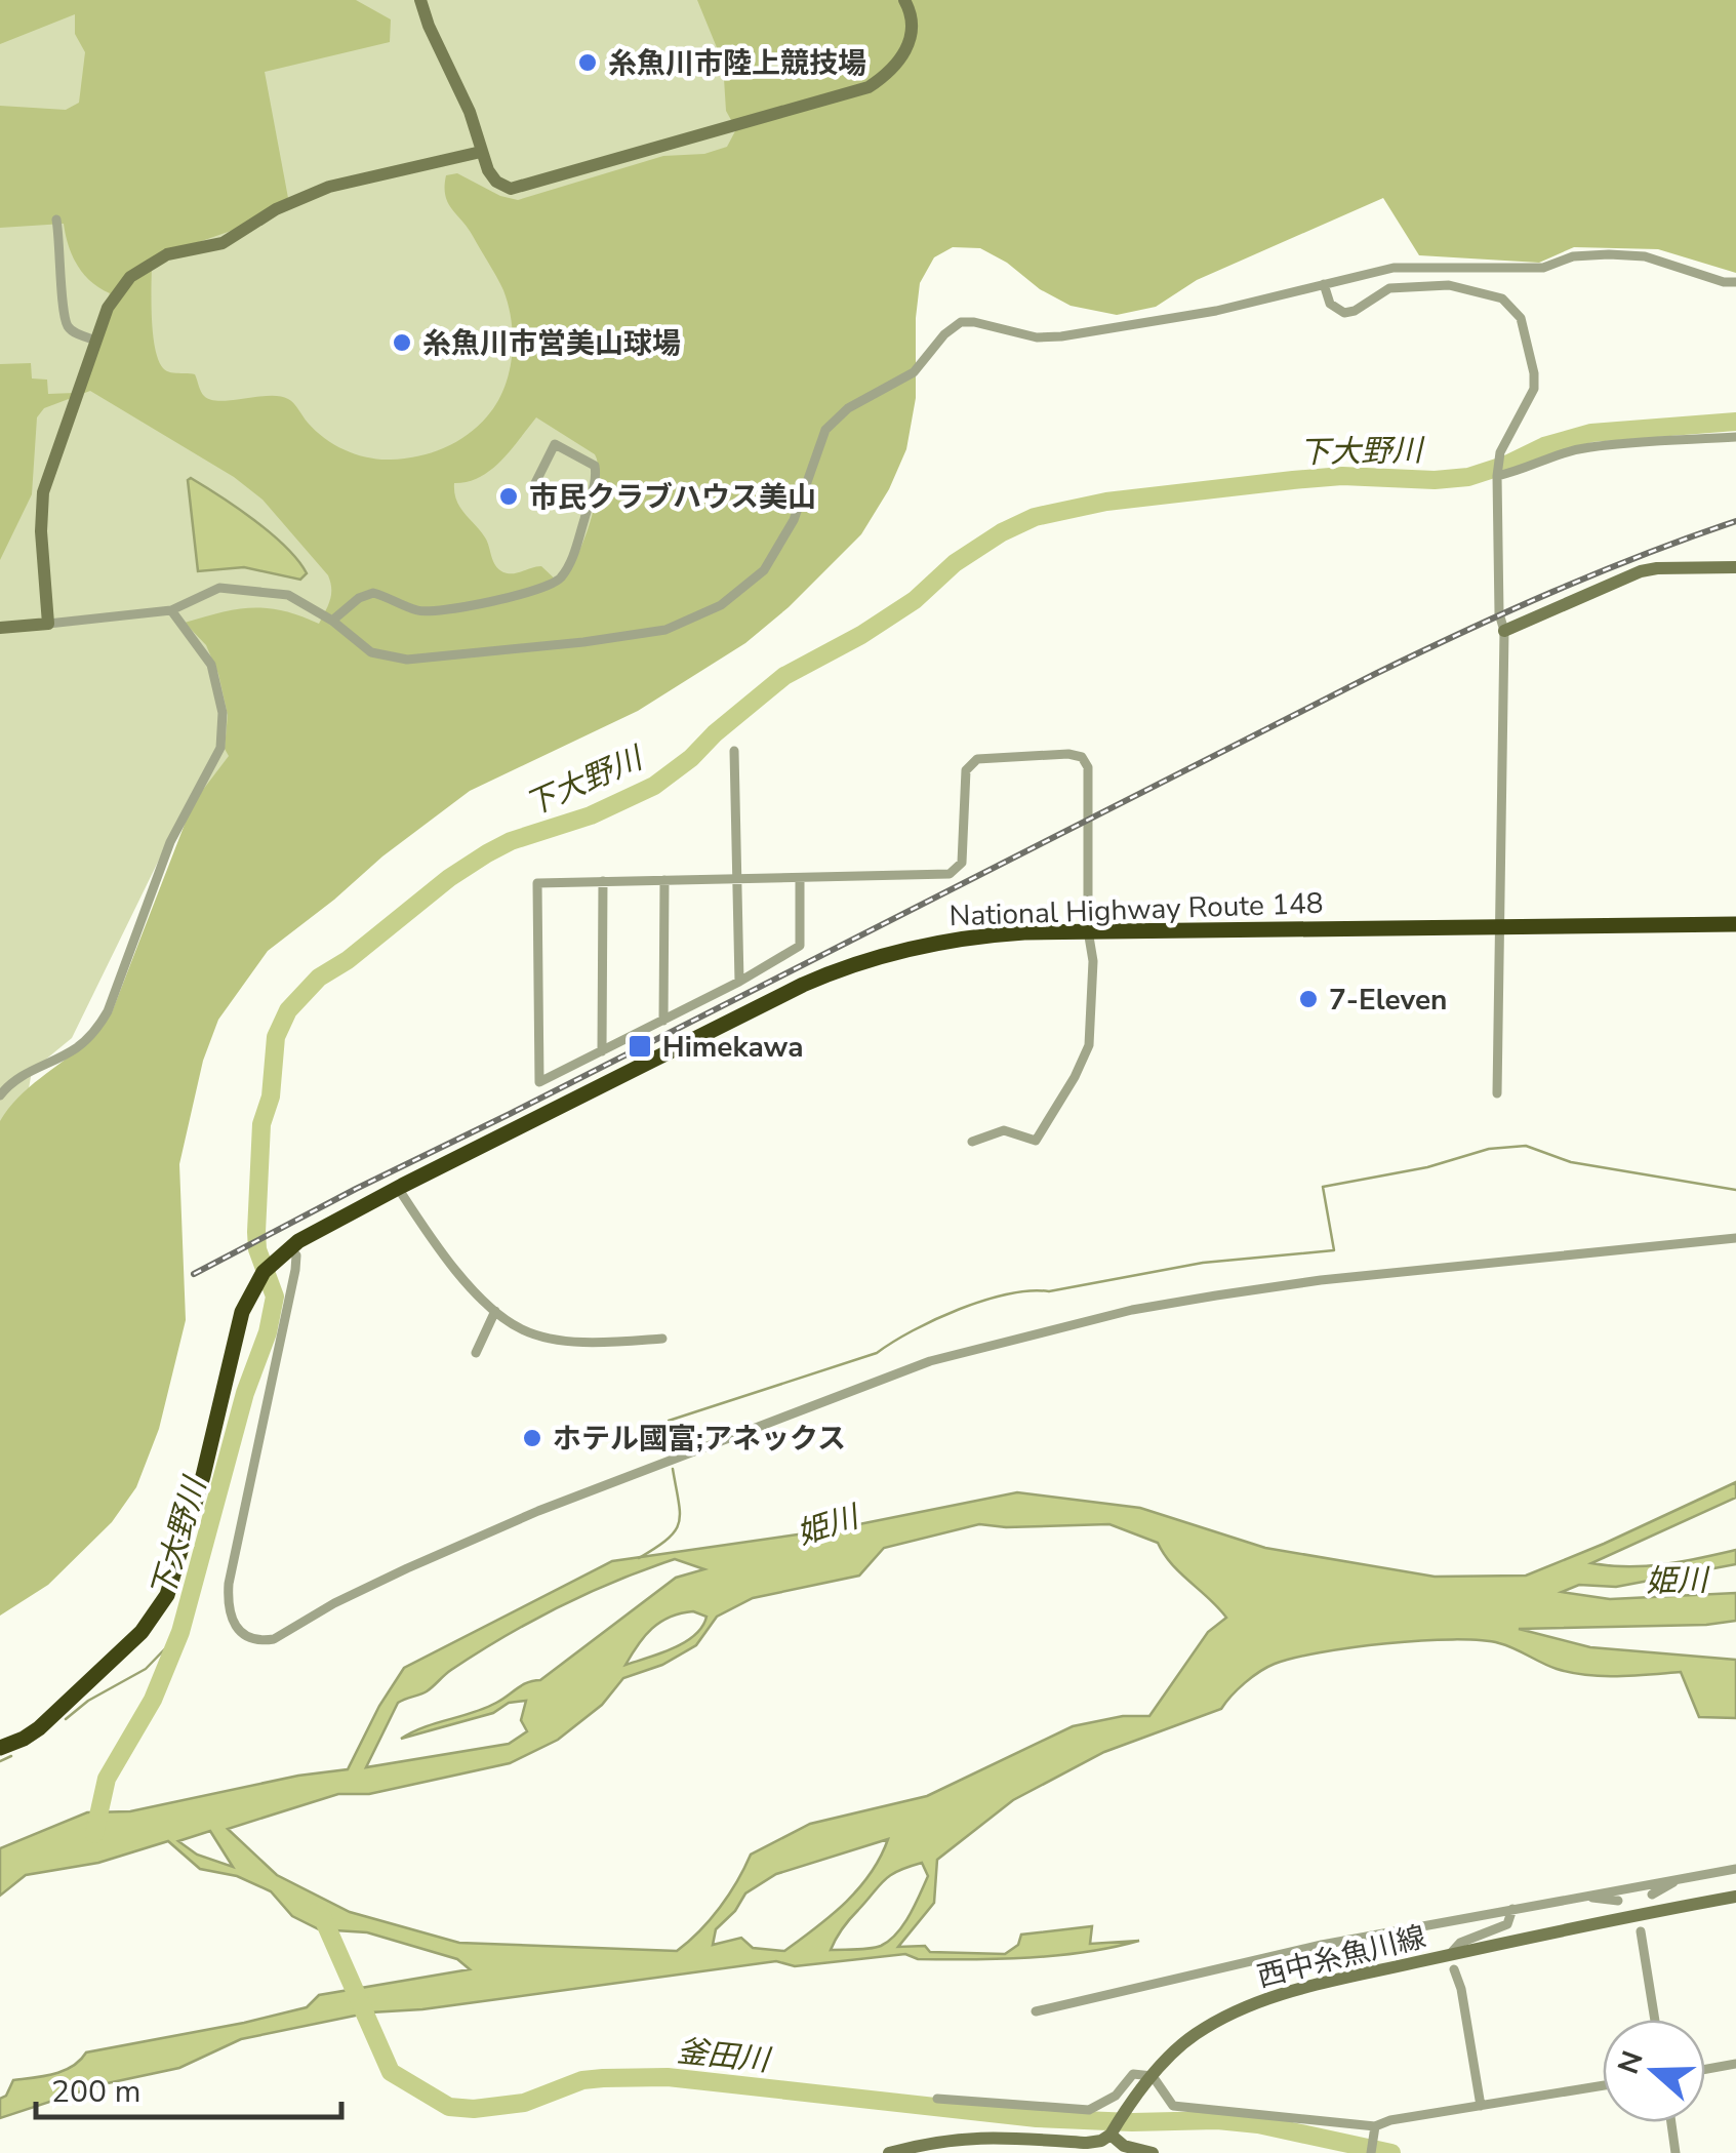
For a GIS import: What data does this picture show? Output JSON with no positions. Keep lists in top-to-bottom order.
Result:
{
  "streets": {
    "highway": ["National Highway Route 148"],
    "street": ["西中糸魚川線"]
  },
  "water": ["下大野川", "姫川", "釜田川"],
  "places": {
    "other": [
      "糸魚川市陸上競技場",
      "糸魚川市営美山球場",
      "市民クラブハウス美山",
      "7-Eleven",
      "ホテル國富;アネックス"
    ],
    "transit": ["Himekawa"]
  },
  "scale_bar": "200 m",
  "north": "left"
}
